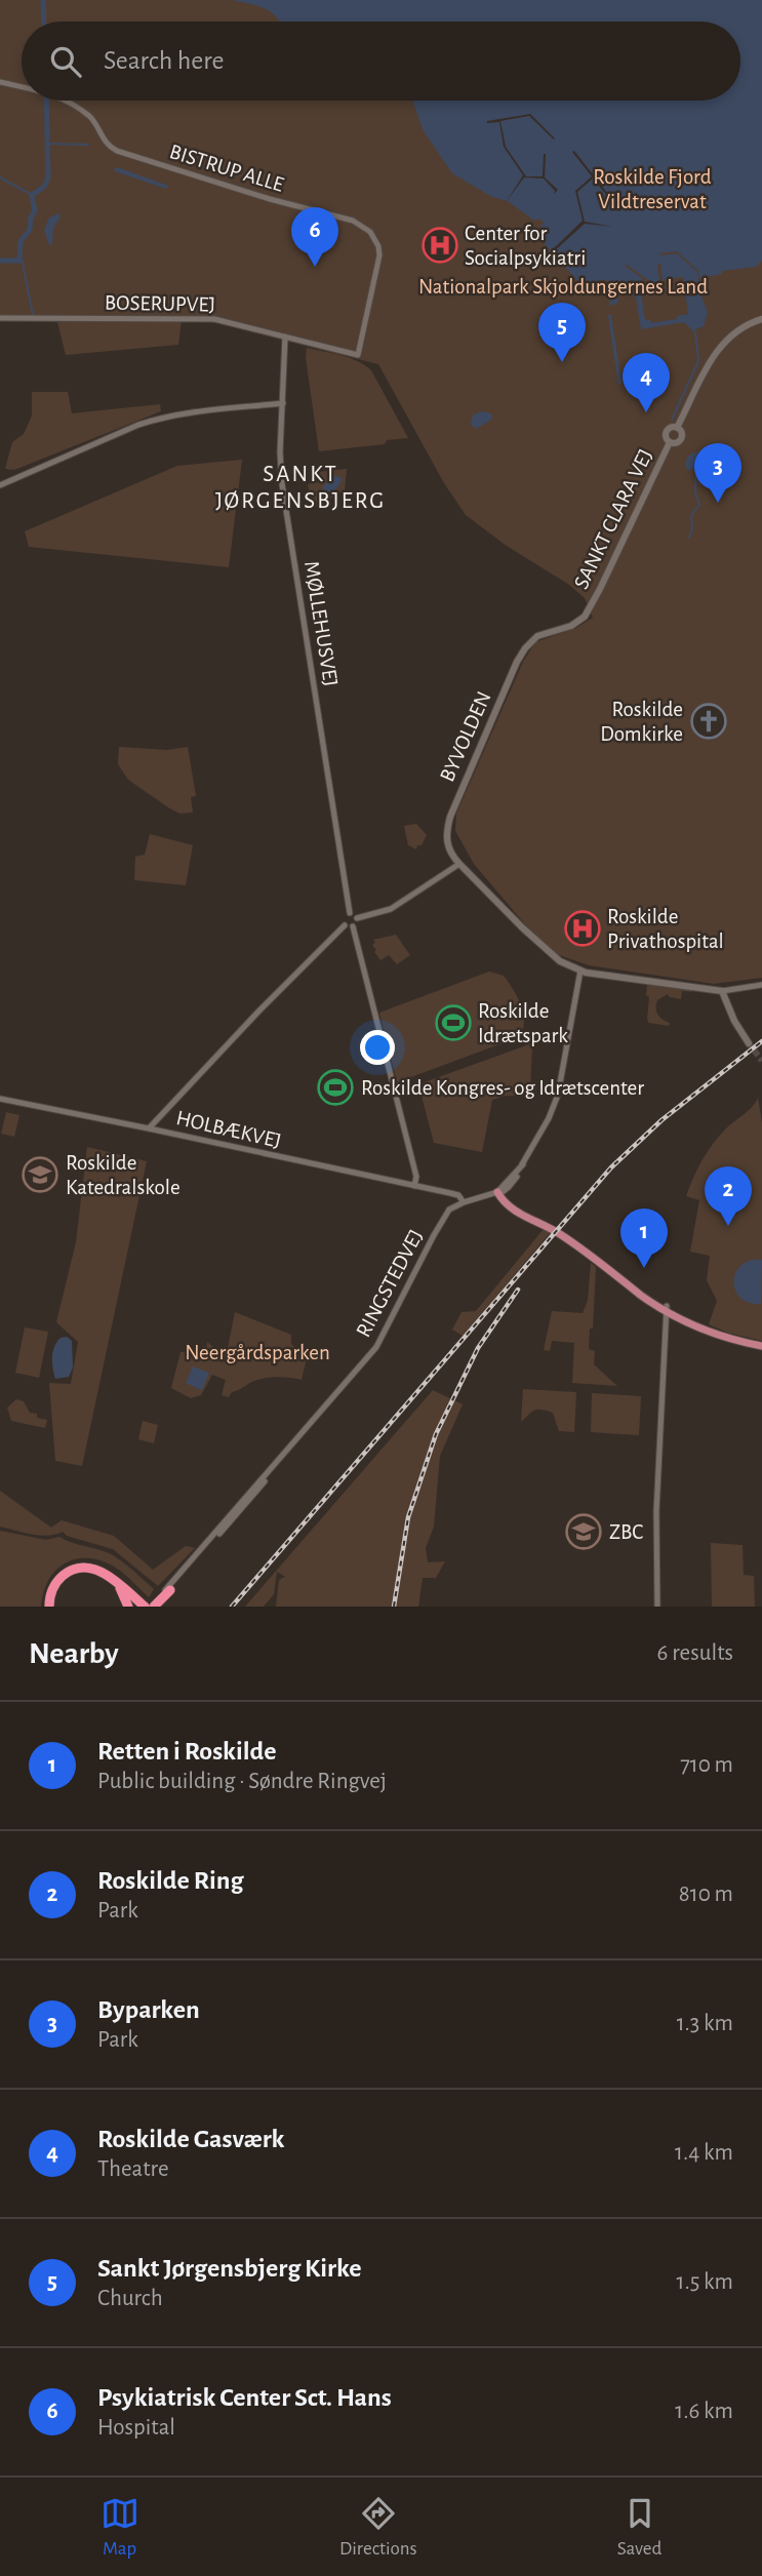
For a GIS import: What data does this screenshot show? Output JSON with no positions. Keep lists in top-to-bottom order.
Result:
{
  "streets": {
    "main road": ["SANKT CLARA VEJ", "BYVOLDEN"],
    "street": [
      "BISTRUP ALLE",
      "BOSERUPVEJ",
      "MØLLEHUSVEJ",
      "HOLBÆKVEJ",
      "RINGSTEDVEJ"
    ]
  },
  "crossings": [
    ["BISTRUP ALLE", "BOSERUPVEJ"],
    ["BOSERUPVEJ", "MØLLEHUSVEJ"],
    ["SANKT CLARA VEJ", "BYVOLDEN"],
    ["HOLBÆKVEJ", "RINGSTEDVEJ"]
  ],
  "districts": ["SANKT JØRGENSBJERG"],
  "parks": ["Roskilde Fjord Vildtreservat", "Nationalpark Skjoldungernes Land", "Neergårdsparken"],
  "places": {
    "hospital": ["Center for Socialpsykiatri", "Roskilde Privathospital"],
    "church": ["Roskilde Domkirke"],
    "sports": ["Roskilde Idrætspark", "Roskilde Kongres- og Idrætscenter"],
    "school or university": ["Roskilde Katedralskole", "ZBC"]
  },
  "page": {
    "search": "Search here",
    "pins": [
      "6",
      "5",
      "4",
      "3",
      "2",
      "1"
    ],
    "heading": ["Nearby", "6 results"],
    "list": [
      {
        "mark": "1",
        "name": "Retten i Roskilde",
        "note": "Public building · Søndre Ringvej",
        "value": "710 m"
      },
      {
        "mark": "2",
        "name": "Roskilde Ring",
        "note": "Park",
        "value": "810 m"
      },
      {
        "mark": "3",
        "name": "Byparken",
        "note": "Park",
        "value": "1.3 km"
      },
      {
        "mark": "4",
        "name": "Roskilde Gasværk",
        "note": "Theatre",
        "value": "1.4 km"
      },
      {
        "mark": "5",
        "name": "Sankt Jørgensbjerg Kirke",
        "note": "Church",
        "value": "1.5 km"
      },
      {
        "mark": "6",
        "name": "Psykiatrisk Center Sct. Hans",
        "note": "Hospital",
        "value": "1.6 km"
      }
    ],
    "nav": ["Map", "Directions", "Saved"]
  }
}
